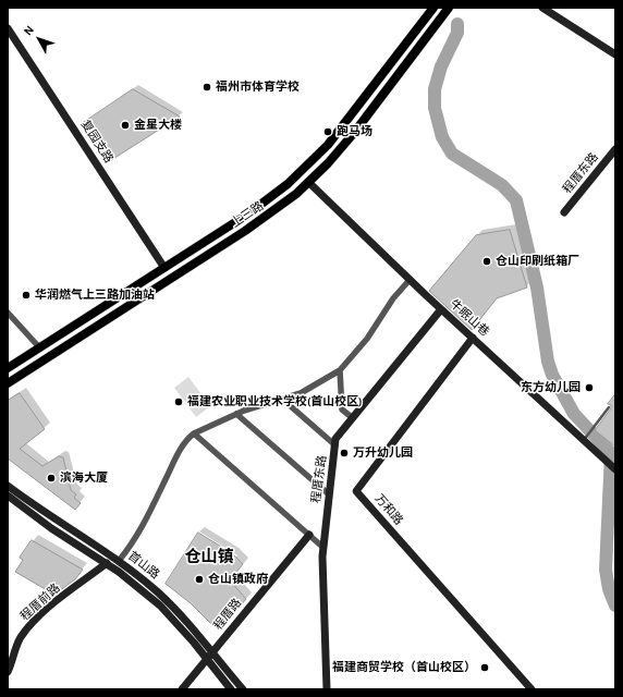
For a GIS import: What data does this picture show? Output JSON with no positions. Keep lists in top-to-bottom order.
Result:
{
  "streets": {
    "main road": ["上三路"],
    "street": [
      "复园支路",
      "程厝东路",
      "牛眠山巷",
      "万和路",
      "首山路",
      "程厝前路",
      "程厝路"
    ]
  },
  "crossings": [
    ["复园支路", "上三路"],
    ["程厝东路", "牛眠山巷"],
    ["上三路", "牛眠山巷"],
    ["牛眠山巷", "万和路"],
    ["首山路", "程厝前路"],
    ["首山路", "程厝路"]
  ],
  "districts": ["仓山镇"],
  "places": [
    "福州市体育学校",
    "金星大楼",
    "跑马场",
    "仓山印刷纸箱厂",
    "华润燃气上三路加油站",
    "东方幼儿园",
    "福建农业职业技术学校(首山校区)",
    "万升幼儿园",
    "滨海大厦",
    "仓山镇政府",
    "福建商贸学校（首山校区）"
  ],
  "north": "top left"
}
